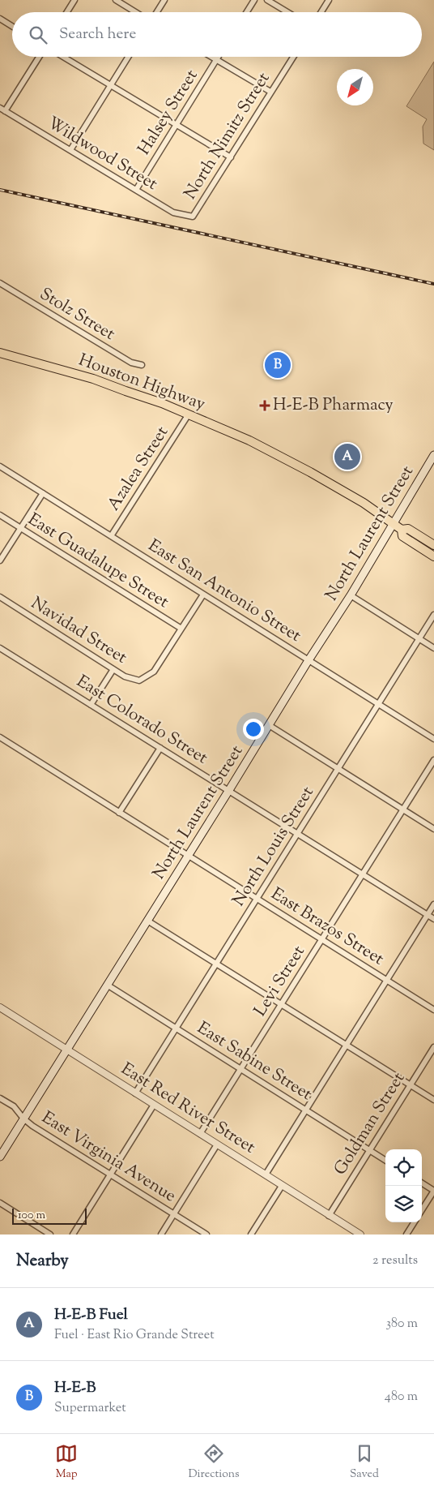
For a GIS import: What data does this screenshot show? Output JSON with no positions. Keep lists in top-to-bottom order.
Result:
{
  "streets": {
    "main road": ["Houston Highway", "North Laurent Street"],
    "street": [
      "Halsey Street",
      "North Nimitz Street",
      "Wildwood Street",
      "Stolz Street",
      "Azalea Street",
      "East Guadalupe Street",
      "East San Antonio Street",
      "Navidad Street",
      "East Colorado Street",
      "North Louis Street",
      "East Brazos Street",
      "Levi Street",
      "East Sabine Street",
      "East Red River Street",
      "Goldman Street",
      "East Virginia Avenue"
    ]
  },
  "crossings": [
    ["Halsey Street", "Wildwood Street"],
    ["North Nimitz Street", "Wildwood Street"],
    ["Houston Highway", "Azalea Street"],
    ["Houston Highway", "North Laurent Street"],
    ["Azalea Street", "East San Antonio Street"],
    ["North Laurent Street", "East San Antonio Street"],
    ["North Laurent Street", "East Colorado Street"],
    ["North Laurent Street", "East Brazos Street"],
    ["North Laurent Street", "East Sabine Street"],
    ["North Laurent Street", "East Red River Street"],
    ["North Laurent Street", "East Virginia Avenue"],
    ["East Guadalupe Street", "Navidad Street"],
    ["East San Antonio Street", "North Louis Street"],
    ["East Colorado Street", "North Louis Street"],
    ["East Colorado Street", "Levi Street"],
    ["North Louis Street", "East Brazos Street"],
    ["North Louis Street", "East Sabine Street"],
    ["North Louis Street", "East Red River Street"],
    ["East Brazos Street", "Levi Street"],
    ["Levi Street", "East Sabine Street"],
    ["Levi Street", "East Red River Street"],
    ["East Sabine Street", "Goldman Street"],
    ["East Red River Street", "Goldman Street"]
  ],
  "places": {
    "health": ["H-E-B Pharmacy"]
  },
  "scale_bar": "100 m",
  "north": "bottom left",
  "page": {
    "search": "Search here",
    "pins": ["B", "A"],
    "scale": "100 m",
    "heading": ["Nearby", "2 results"],
    "list": [
      {
        "mark": "A",
        "name": "H-E-B Fuel",
        "note": "Fuel · East Rio Grande Street",
        "value": "380 m"
      },
      {
        "mark": "B",
        "name": "H-E-B",
        "note": "Supermarket",
        "value": "480 m"
      }
    ],
    "nav": ["Map", "Directions", "Saved"]
  }
}
